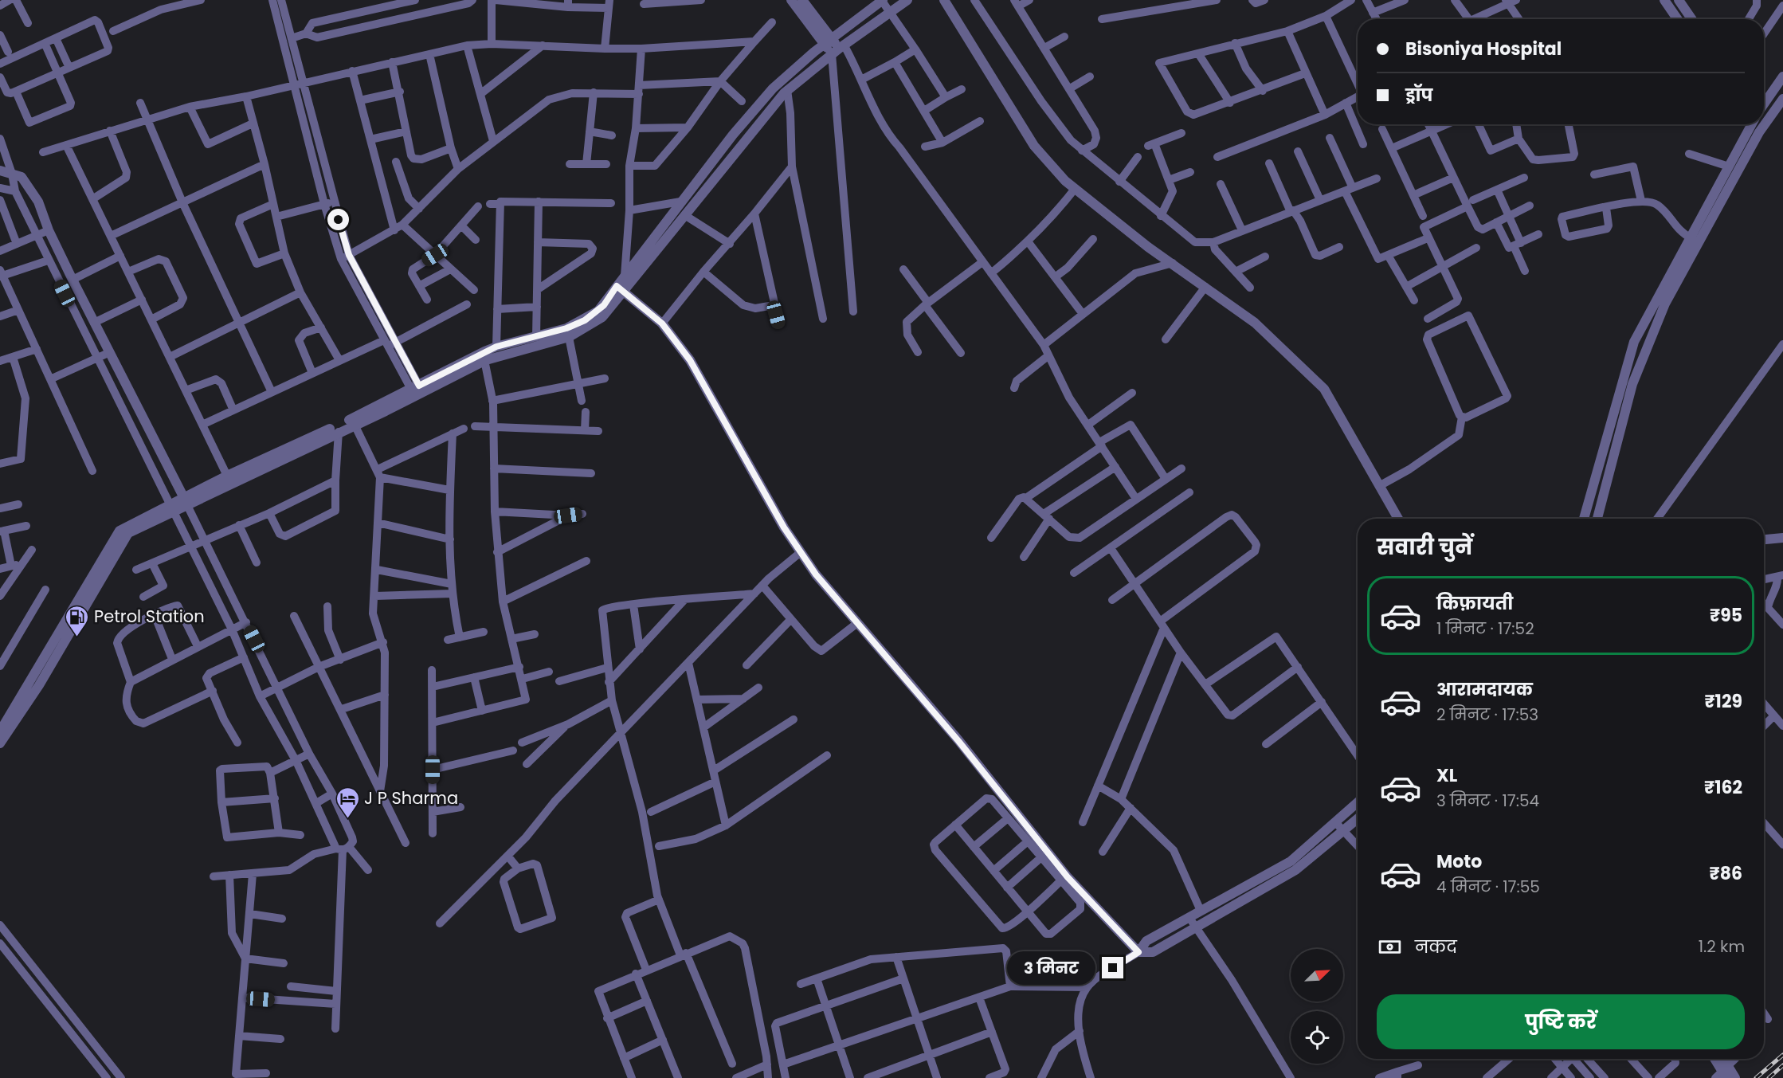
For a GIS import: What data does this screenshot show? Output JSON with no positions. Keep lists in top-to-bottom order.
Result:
{
  "places": {
    "fuel station": ["Petrol Station"],
    "hotel": ["J P Sharma"]
  },
  "north": "top right",
  "page": {
    "banner": ["Bisoniya Hospital", "ड्रॉप"],
    "heading": "सवारी चुनें",
    "list": [
      {
        "name": "किफ़ायती",
        "note": "1 मिनट · 17:52",
        "value": "₹95"
      },
      {
        "name": "आरामदायक",
        "note": "2 मिनट · 17:53",
        "value": "₹129"
      },
      {
        "name": "XL",
        "note": "3 मिनट · 17:54",
        "value": "₹162"
      },
      {
        "name": "Moto",
        "note": "4 मिनट · 17:55",
        "value": "₹86"
      }
    ],
    "pay": ["नकद", "1.2 km"],
    "bubble": "3 मिनट",
    "buttons": "पुष्टि करें"
  }
}
